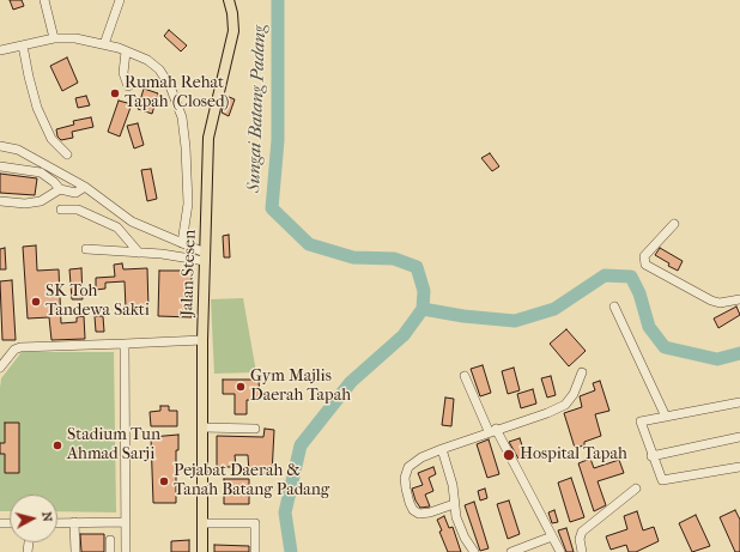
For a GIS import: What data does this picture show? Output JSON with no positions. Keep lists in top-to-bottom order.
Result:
{
  "streets": {
    "main road": ["Jalan Stesen"]
  },
  "water": ["Sungai Batang Padang"],
  "places": [
    "Rumah Rehat Tapah (Closed)",
    "SK Toh Tandewa Sakti",
    "Gym Majlis Daerah Tapah",
    "Stadium Tun Ahmad Sarji",
    "Hospital Tapah",
    "Pejabat Daerah & Tanah Batang Padang"
  ],
  "north": "right"
}
